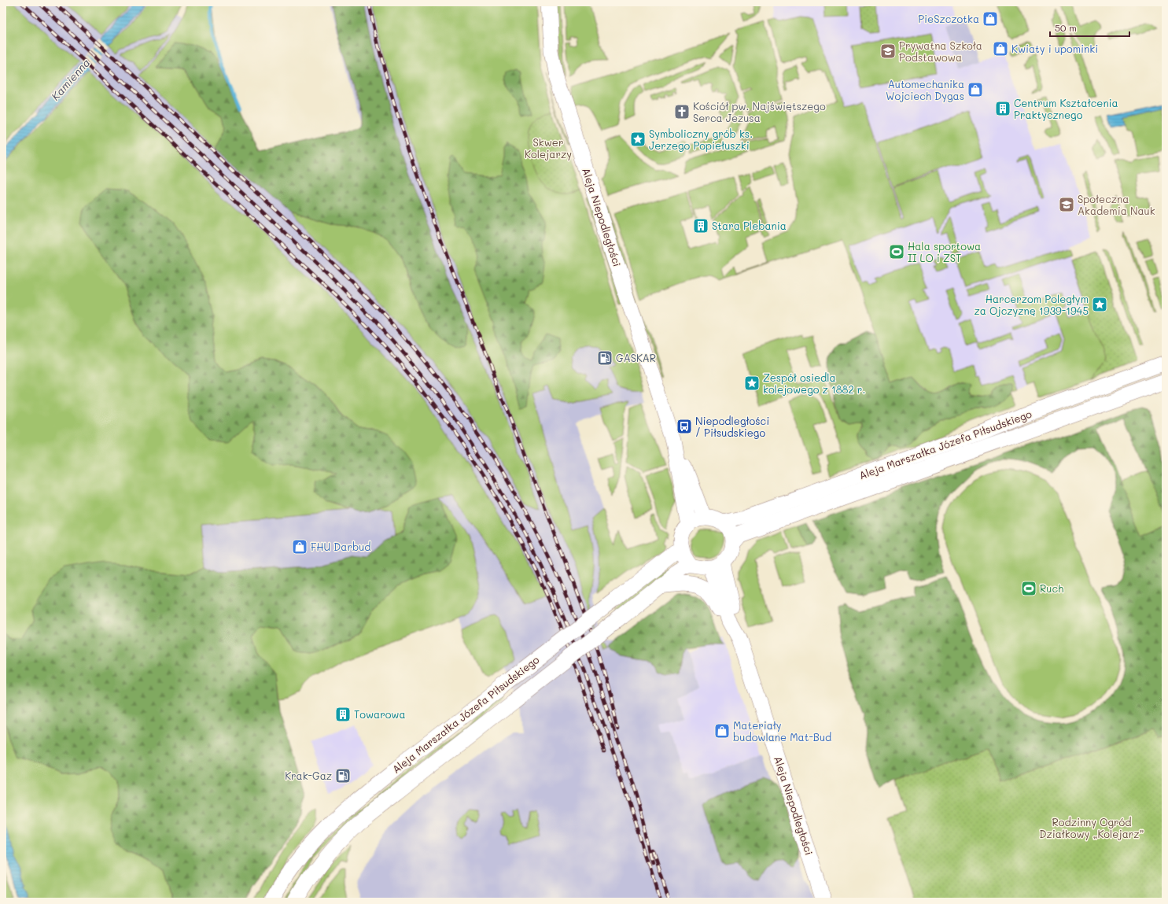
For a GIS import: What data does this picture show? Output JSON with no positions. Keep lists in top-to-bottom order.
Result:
{
  "streets": {
    "street": ["Aleja Niepodległości", "Aleja Marszałka Józefa Piłsudskiego"]
  },
  "crossings": [
    ["Aleja Niepodległości", "Aleja Marszałka Józefa Piłsudskiego"]
  ],
  "water": ["Kamienna"],
  "parks": ["Skwer Kolejarzy", "Rodzinny Ogród Działkowy „Kolejarz”"],
  "places": {
    "shop": [
      "PieSzczotka",
      "Kwiaty i upominki",
      "Automechanika Wojciech Dygas",
      "FHU Darbud",
      "Materiały budowlane Mat-Bud"
    ],
    "school or university": ["Prywatna Szkoła Podstawowa", "Społeczna Akademia Nauk"],
    "building": ["Centrum Kształcenia Praktycznego", "Stara Plebania", "Towarowa"],
    "church": ["Kościół pw. Najświętszego Serca Jezusa"],
    "place": ["Symboliczny grób ks. Jerzego Popiełuszki", "Harcerzom Poległym za Ojczyznę 1939-1945", "Zespół osiedla kolejowego z 1882 r."],
    "sports": ["Hala sportowa II LO i ZST", "Ruch"],
    "fuel station": ["GASKAR", "Krak-Gaz"],
    "bus stop": ["Niepodległości / Piłsudskiego"]
  },
  "scale_bar": "50 m"
}
